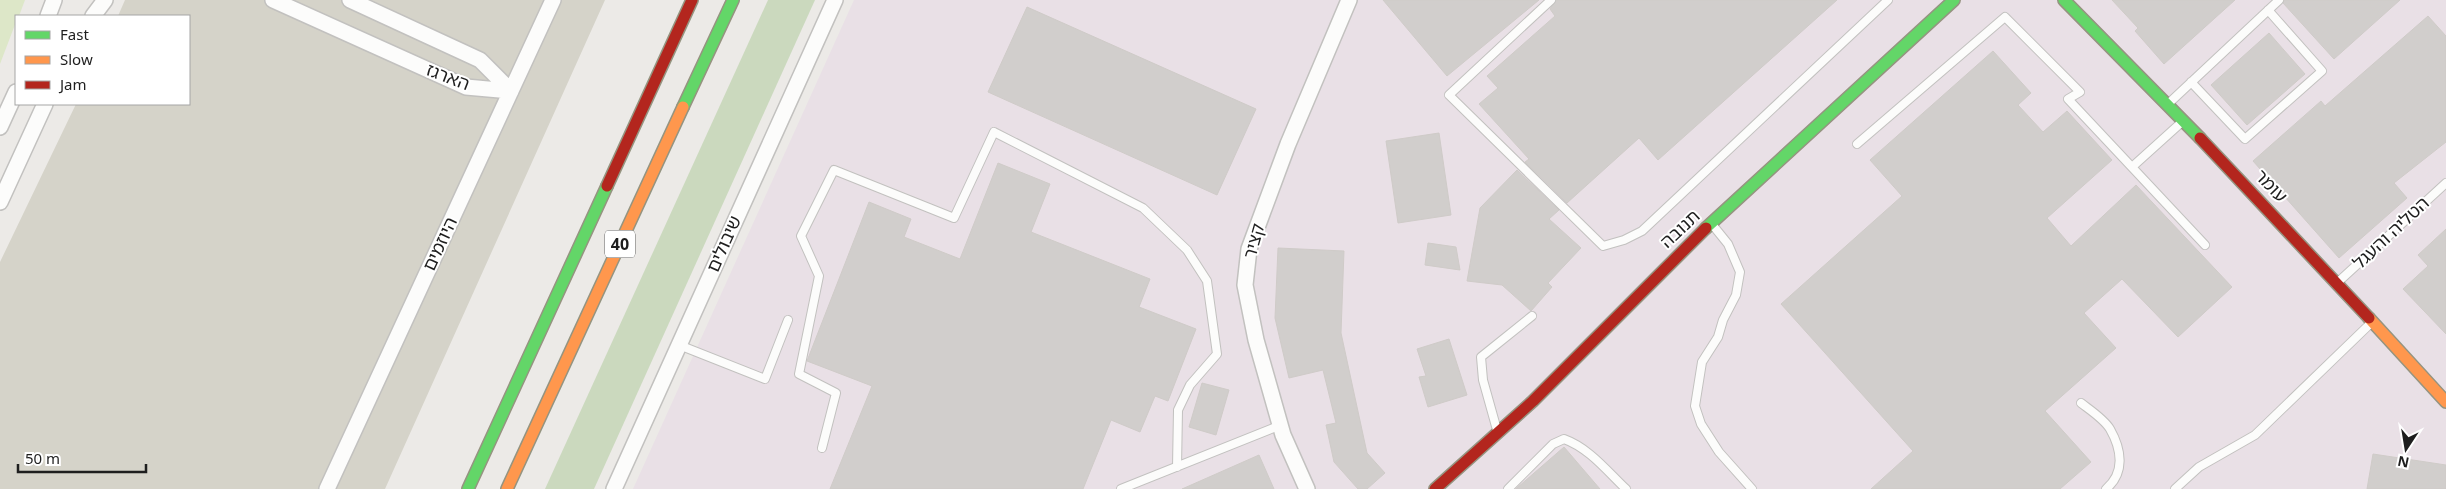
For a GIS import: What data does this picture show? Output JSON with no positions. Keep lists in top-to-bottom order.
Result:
{
  "streets": {
    "main road": ["עומר", "תנובה", "40"],
    "street": [
      "הארגז",
      "קציר",
      "היוזמים",
      "שיבולים"
    ],
    "lane": ["הטליה והעגל"]
  },
  "crossings": [
    ["הארגז", "היוזמים"],
    ["עומר", "הטליה והעגל"]
  ],
  "legend": ["Fast", "Slow", "Jam"],
  "scale_bar": "50 m",
  "north": "bottom"
}
